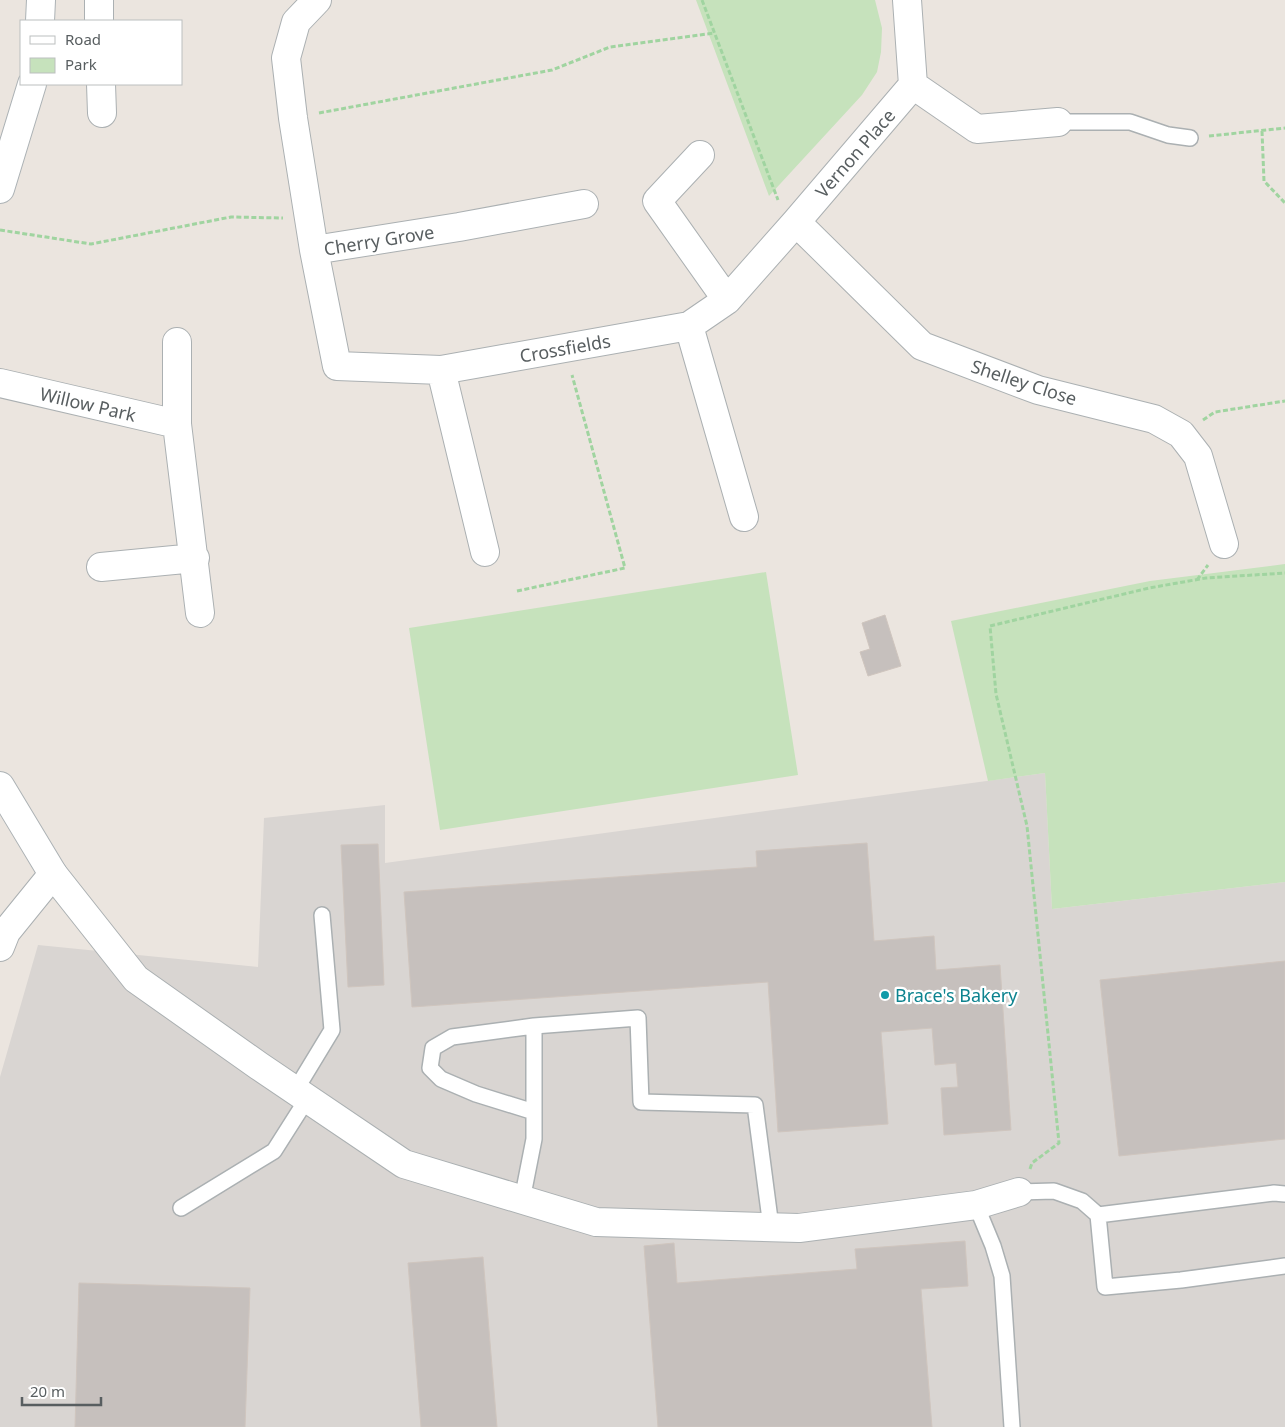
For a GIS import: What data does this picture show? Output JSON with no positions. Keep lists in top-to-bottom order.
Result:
{
  "streets": {
    "street": [
      "Vernon Place",
      "Cherry Grove",
      "Crossfields",
      "Shelley Close",
      "Willow Park"
    ]
  },
  "crossings": [
    ["Vernon Place", "Crossfields"],
    ["Vernon Place", "Shelley Close"],
    ["Cherry Grove", "Crossfields"],
    ["Crossfields", "Shelley Close"]
  ],
  "places": ["Brace's Bakery"],
  "legend": ["Road", "Park"],
  "scale_bar": "20 m"
}
